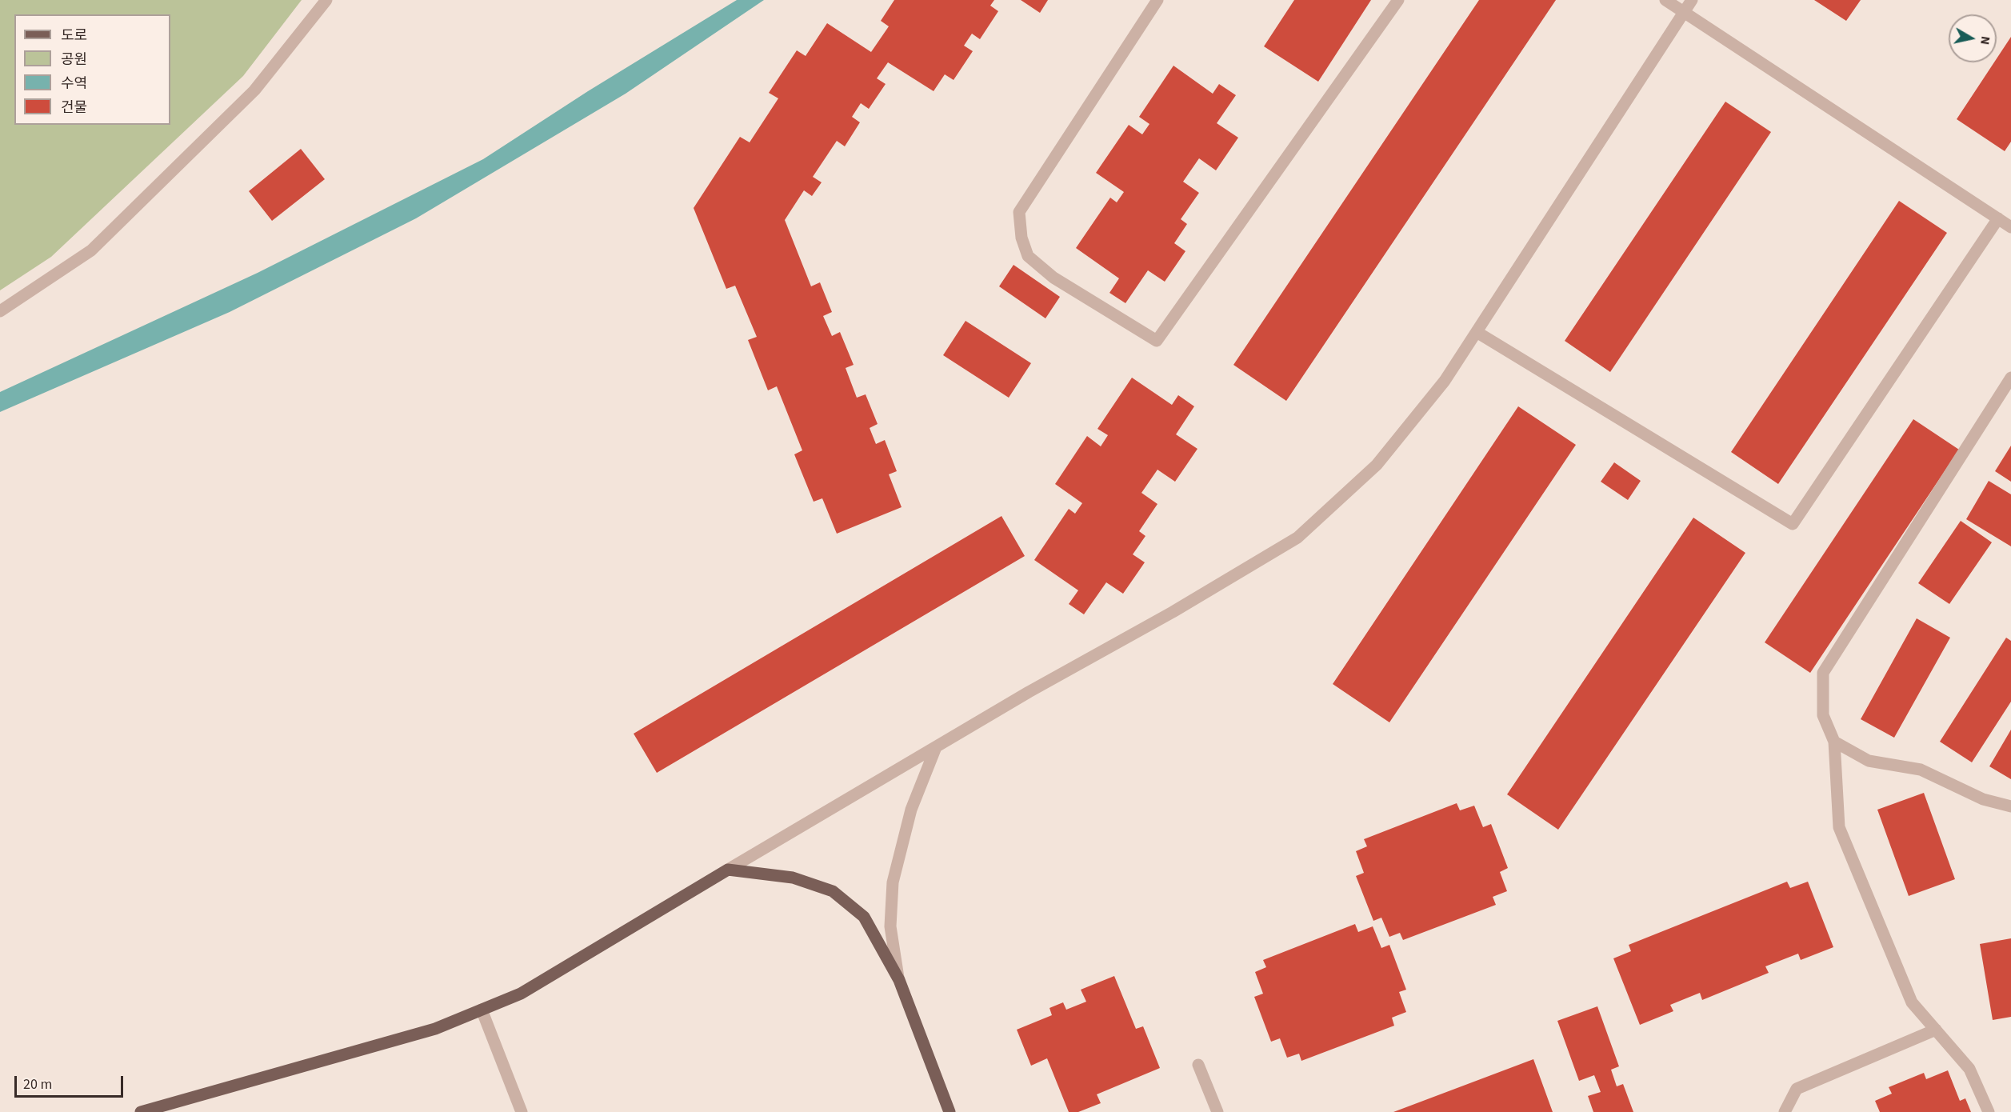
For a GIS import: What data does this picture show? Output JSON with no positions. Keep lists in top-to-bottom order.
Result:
{
  "legend": [
    "도로",
    "공원",
    "수역",
    "건물"
  ],
  "scale_bar": "20 m",
  "north": "right"
}
